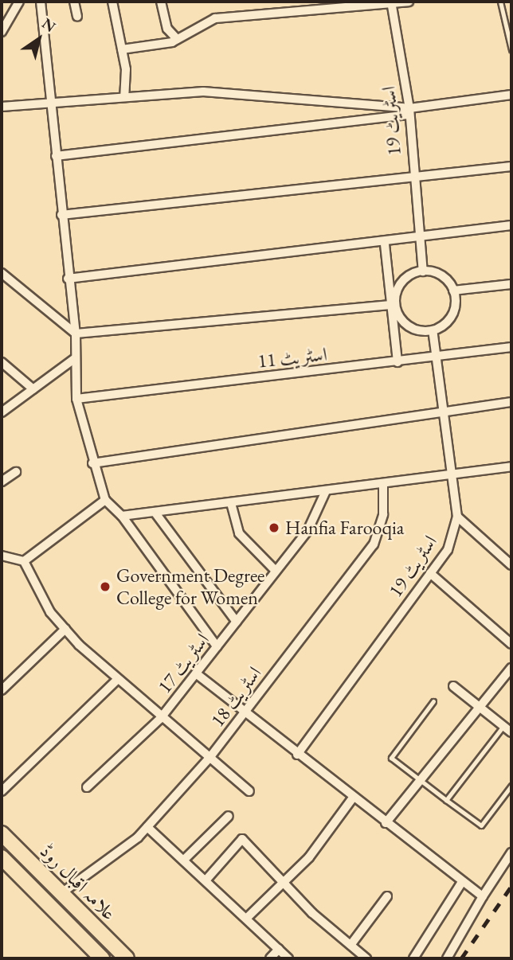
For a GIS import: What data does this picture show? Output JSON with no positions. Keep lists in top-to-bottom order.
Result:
{
  "streets": {
    "main road": ["علامہ اقبال روڈ"],
    "street": [
      "اسٹریٹ 19",
      "اسٹریٹ 11",
      "اسٹریٹ 17",
      "اسٹریٹ 18"
    ]
  },
  "crossings": [
    ["اسٹریٹ 19", "اسٹریٹ 11"],
    ["اسٹریٹ 18", "علامہ اقبال روڈ"]
  ],
  "places": ["Hanfia Farooqia", "Government Degree College for Women"],
  "north": "top right"
}
